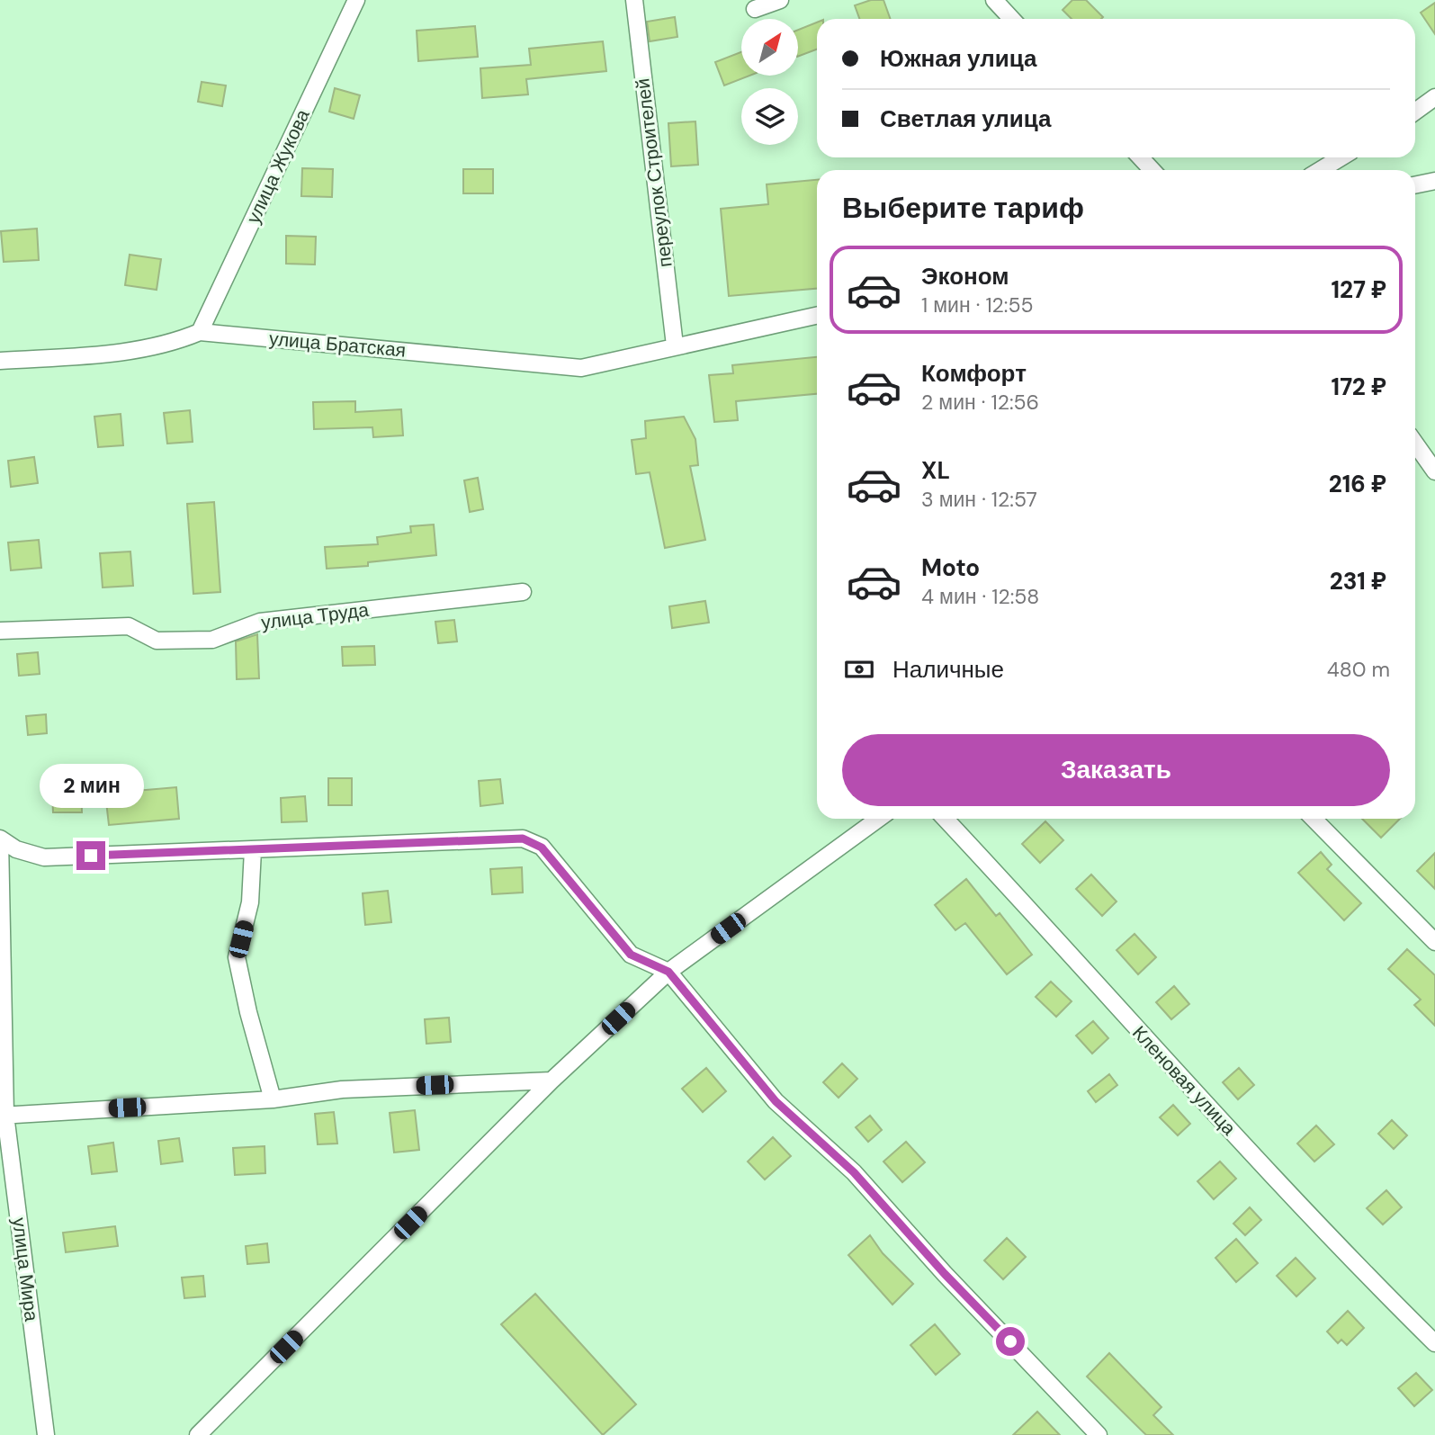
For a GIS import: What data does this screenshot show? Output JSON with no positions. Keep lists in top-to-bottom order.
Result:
{
  "streets": {
    "street": [
      "улица Жукова",
      "переулок Строителей",
      "улица Братская",
      "улица Труда",
      "Кленовая улица",
      "улица Мира"
    ]
  },
  "crossings": [
    ["улица Жукова", "улица Братская"],
    ["переулок Строителей", "улица Братская"]
  ],
  "north": "top right",
  "page": {
    "banner": ["Южная улица", "Светлая улица"],
    "heading": "Выберите тариф",
    "list": [
      {
        "name": "Эконом",
        "note": "1 мин · 12:55",
        "value": "127 ₽"
      },
      {
        "name": "Комфорт",
        "note": "2 мин · 12:56",
        "value": "172 ₽"
      },
      {
        "name": "XL",
        "note": "3 мин · 12:57",
        "value": "216 ₽"
      },
      {
        "name": "Moto",
        "note": "4 мин · 12:58",
        "value": "231 ₽"
      }
    ],
    "pay": ["Наличные", "480 m"],
    "buttons": "Заказать",
    "bubble": "2 мин"
  }
}
